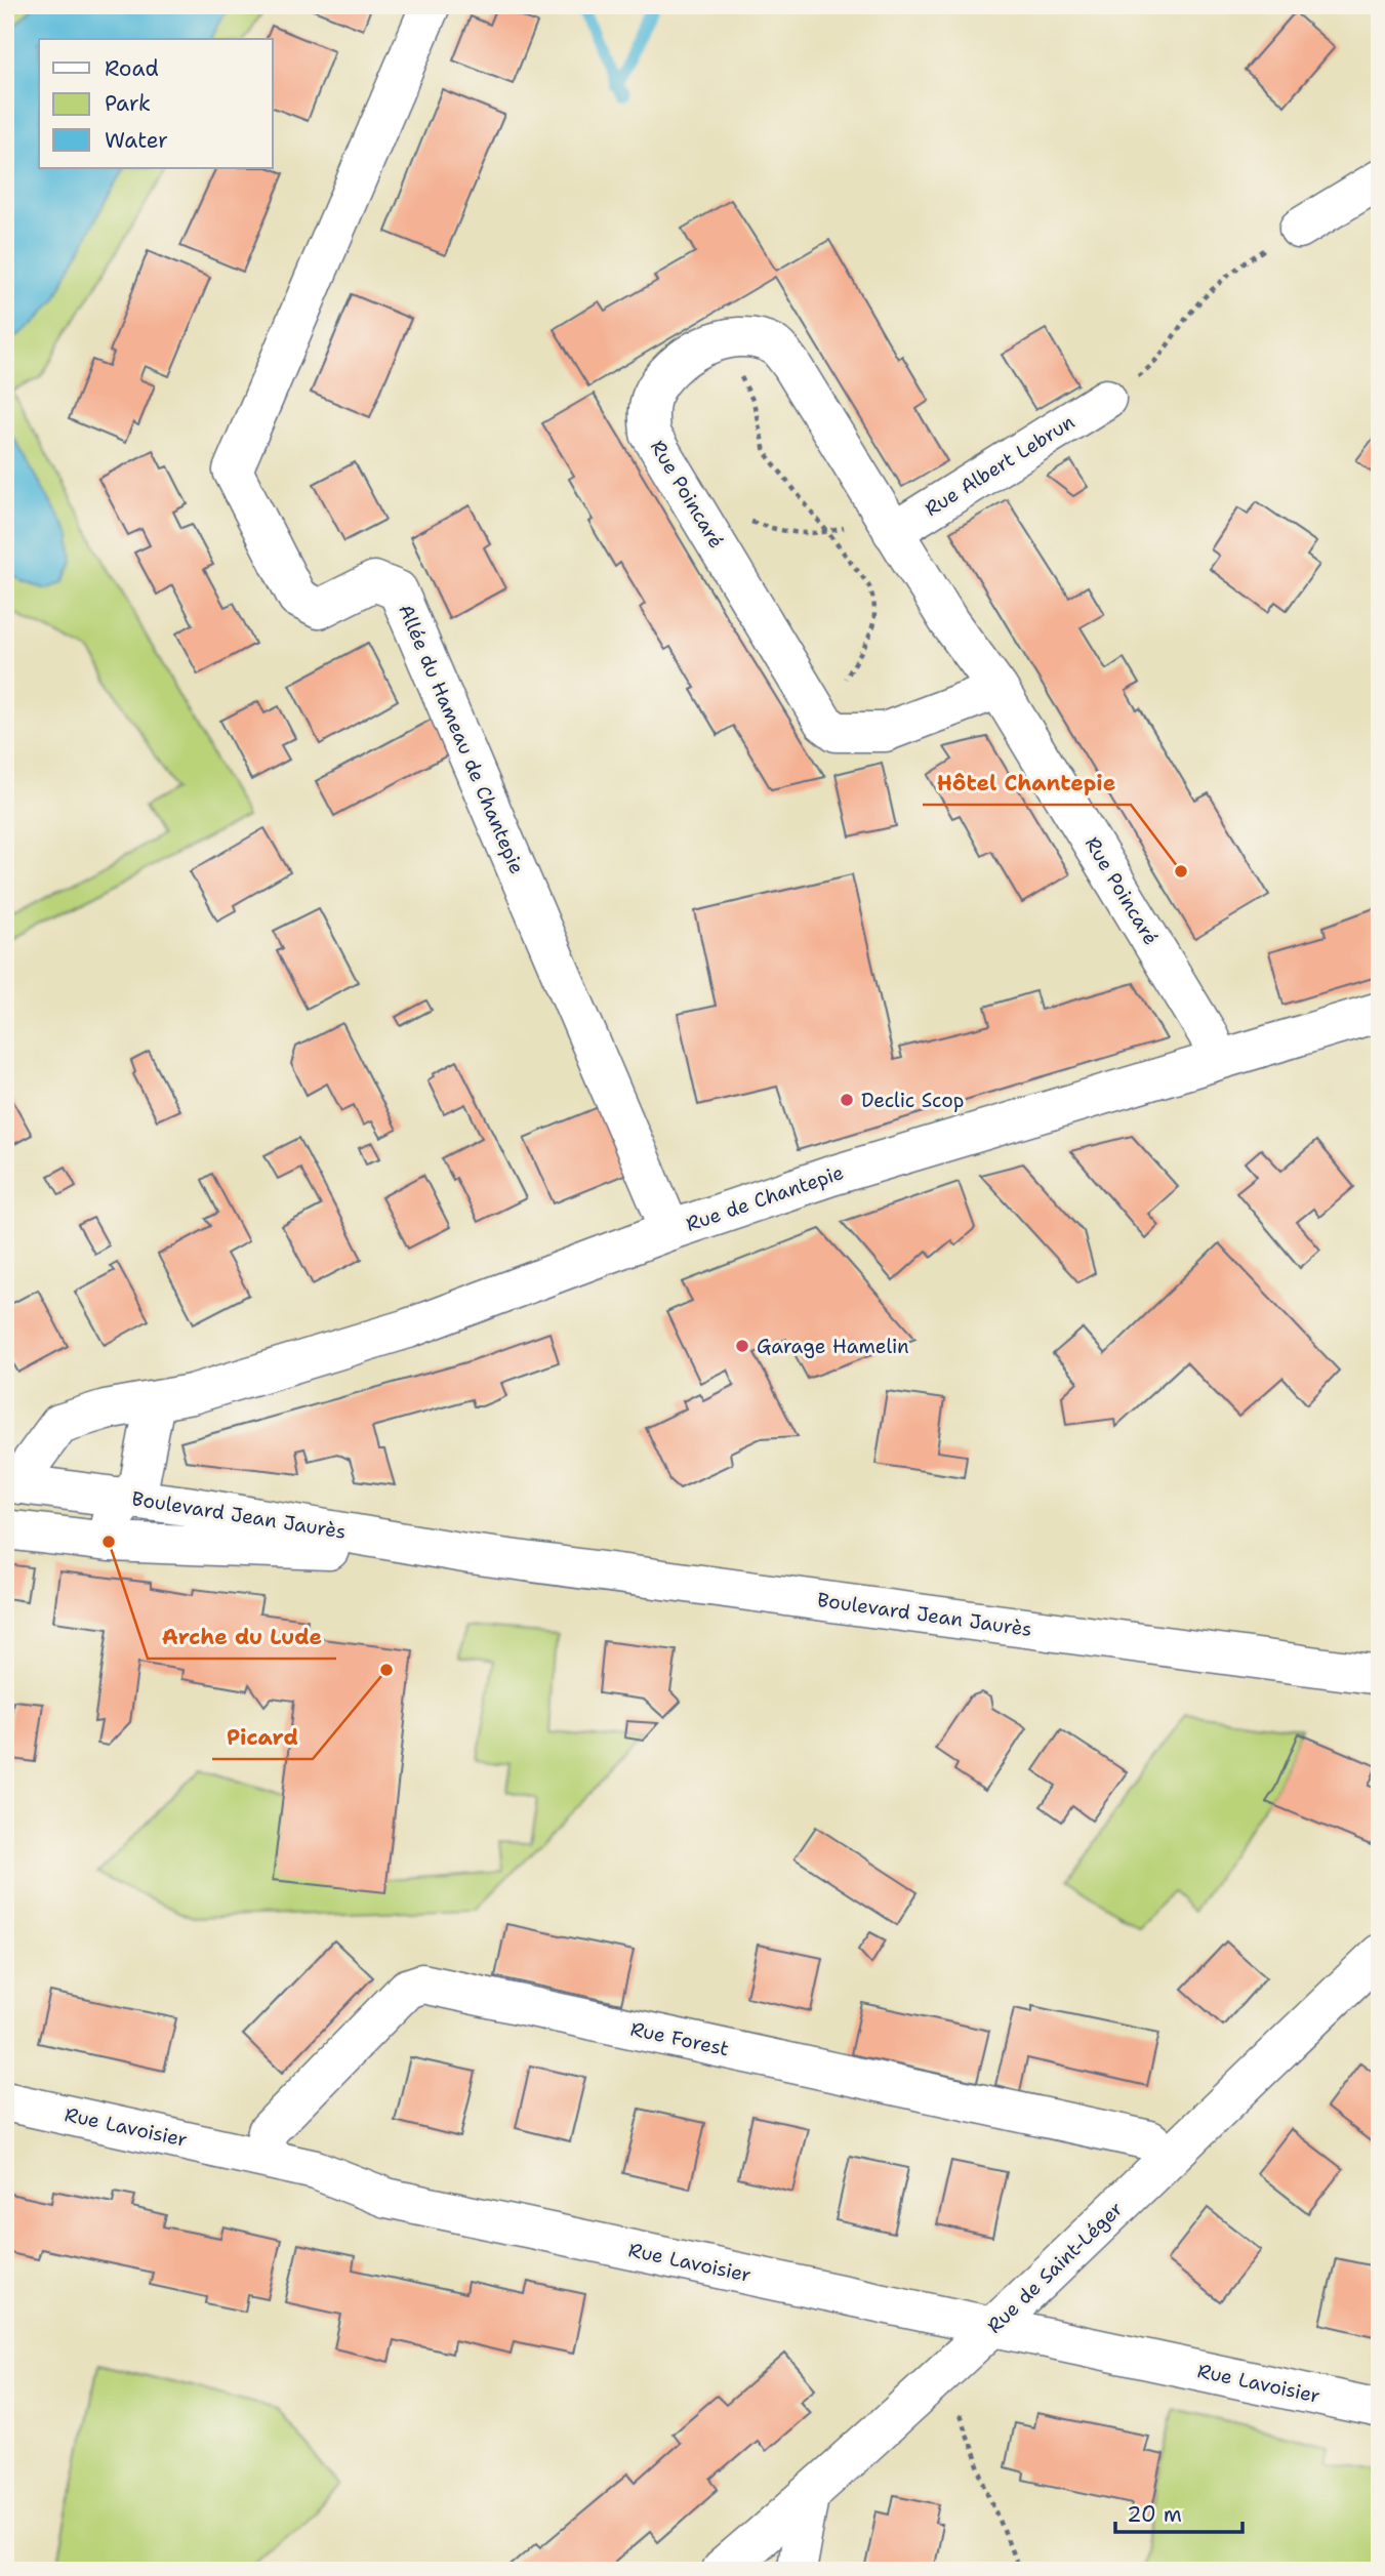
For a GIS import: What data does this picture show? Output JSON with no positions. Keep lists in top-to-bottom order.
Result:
{
  "streets": {
    "street": [
      "Rue Albert Lebrun",
      "Rue Poincaré",
      "Allée du Hameau de Chantepie",
      "Rue de Chantepie",
      "Boulevard Jean Jaurès",
      "Rue Forest",
      "Rue Lavoisier",
      "Rue de Saint-Léger"
    ]
  },
  "crossings": [
    ["Rue Albert Lebrun", "Rue Poincaré"],
    ["Rue Poincaré", "Rue de Chantepie"],
    ["Allée du Hameau de Chantepie", "Rue de Chantepie"],
    ["Rue de Chantepie", "Boulevard Jean Jaurès"],
    ["Rue Forest", "Rue Lavoisier"],
    ["Rue Forest", "Rue de Saint-Léger"],
    ["Rue Lavoisier", "Rue de Saint-Léger"]
  ],
  "places": [
    "Hôtel Chantepie",
    "Declic Scop",
    "Garage Hamelin",
    "Arche du Lude",
    "Picard"
  ],
  "legend": ["Road", "Park", "Water"],
  "scale_bar": "20 m"
}
